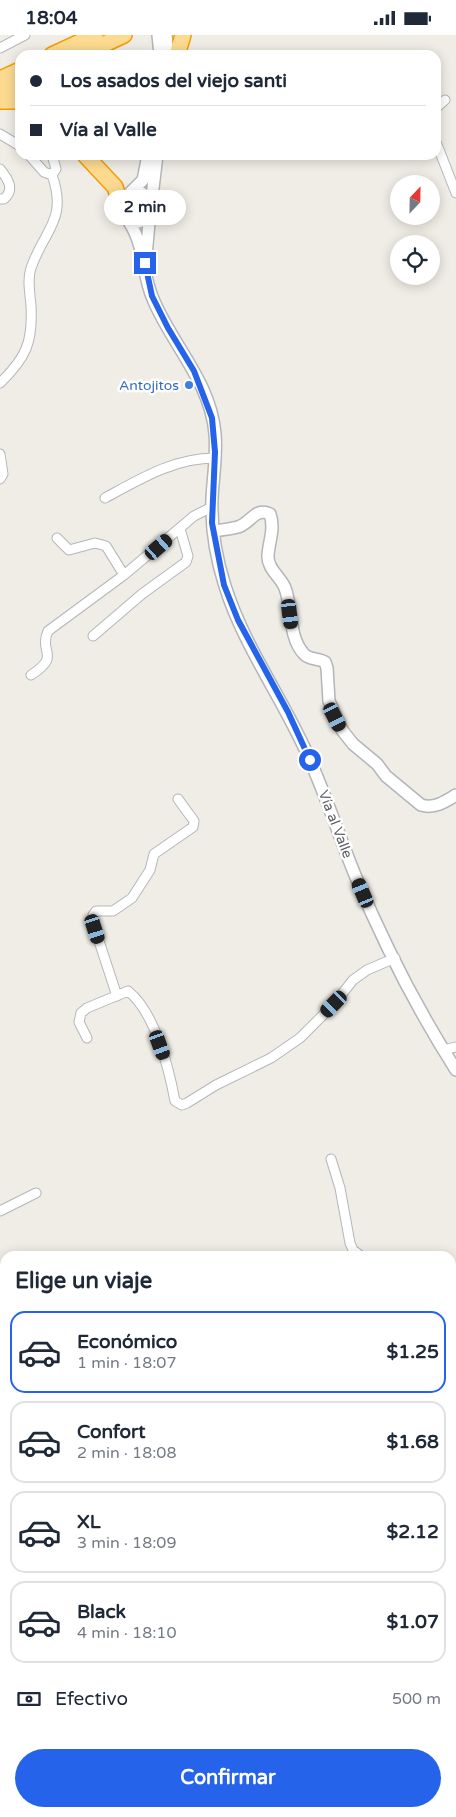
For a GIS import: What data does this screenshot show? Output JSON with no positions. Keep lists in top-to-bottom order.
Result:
{
  "streets": {
    "main road": ["Vía al Valle"]
  },
  "places": ["Antojitos"],
  "north": "top",
  "page": {
    "status": "18:04",
    "banner": ["Los asados del viejo santi", "Vía al Valle"],
    "bubble": "2 min",
    "heading": "Elige un viaje",
    "list": [
      {
        "name": "Económico",
        "note": "1 min · 18:07",
        "value": "$1.25"
      },
      {
        "name": "Confort",
        "note": "2 min · 18:08",
        "value": "$1.68"
      },
      {
        "name": "XL",
        "note": "3 min · 18:09",
        "value": "$2.12"
      },
      {
        "name": "Black",
        "note": "4 min · 18:10",
        "value": "$1.07"
      }
    ],
    "pay": ["Efectivo", "500 m"],
    "buttons": "Confirmar"
  }
}
